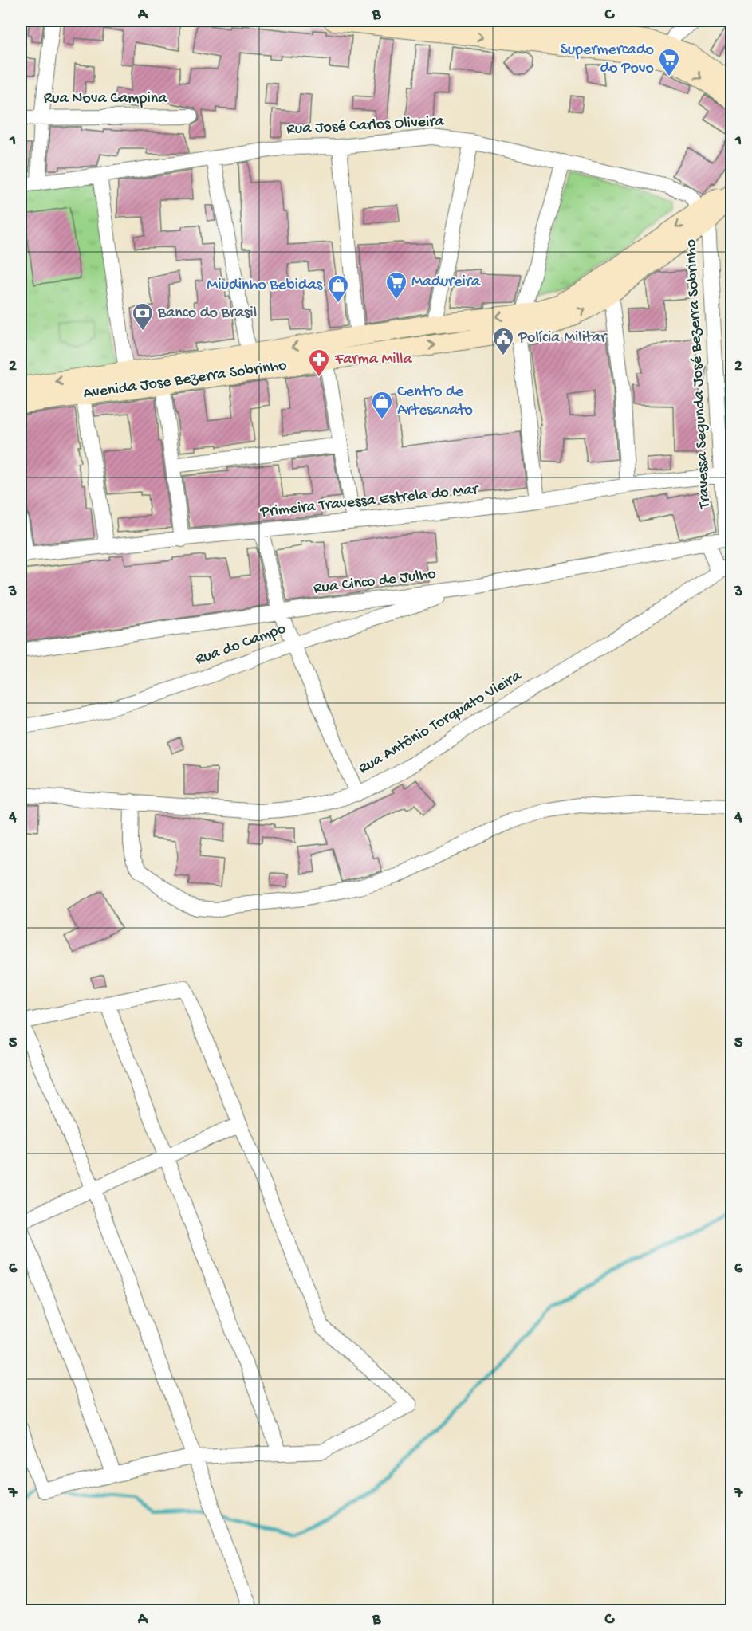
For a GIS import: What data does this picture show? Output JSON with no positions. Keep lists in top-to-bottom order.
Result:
{
  "streets": {
    "main road": ["Avenida Jose Bezerra Sobrinho"],
    "street": [
      "Rua Nova Campina",
      "Rua José Carlos Oliveira",
      "Travessa Segunda José Bezerra Sobrinho",
      "Primeira Travessa Estrela do Mar",
      "Rua Cinco de Julho",
      "Rua do Campo",
      "Rua Antônio Torquato Vieira"
    ]
  },
  "crossings": [
    ["Rua José Carlos Oliveira", "Travessa Segunda José Bezerra Sobrinho"],
    ["Rua José Carlos Oliveira", "Avenida Jose Bezerra Sobrinho"],
    ["Travessa Segunda José Bezerra Sobrinho", "Avenida Jose Bezerra Sobrinho"],
    ["Travessa Segunda José Bezerra Sobrinho", "Primeira Travessa Estrela do Mar"],
    ["Travessa Segunda José Bezerra Sobrinho", "Rua Cinco de Julho"],
    ["Rua Cinco de Julho", "Rua do Campo"]
  ],
  "places": {
    "supermarket": ["Supermercado do Povo", "Madureira"],
    "shop": ["Miudinho Bebidas", "Centro de Artesanato"],
    "bank": ["Banco do Brasil"],
    "public building": ["Polícia Militar"],
    "pharmacy": ["Farma Milla"]
  },
  "grid": {
    "columns": ["A", "B", "C"],
    "rows": [
      "1",
      "2",
      "3",
      "4",
      "5",
      "6",
      "7"
    ]
  }
}
